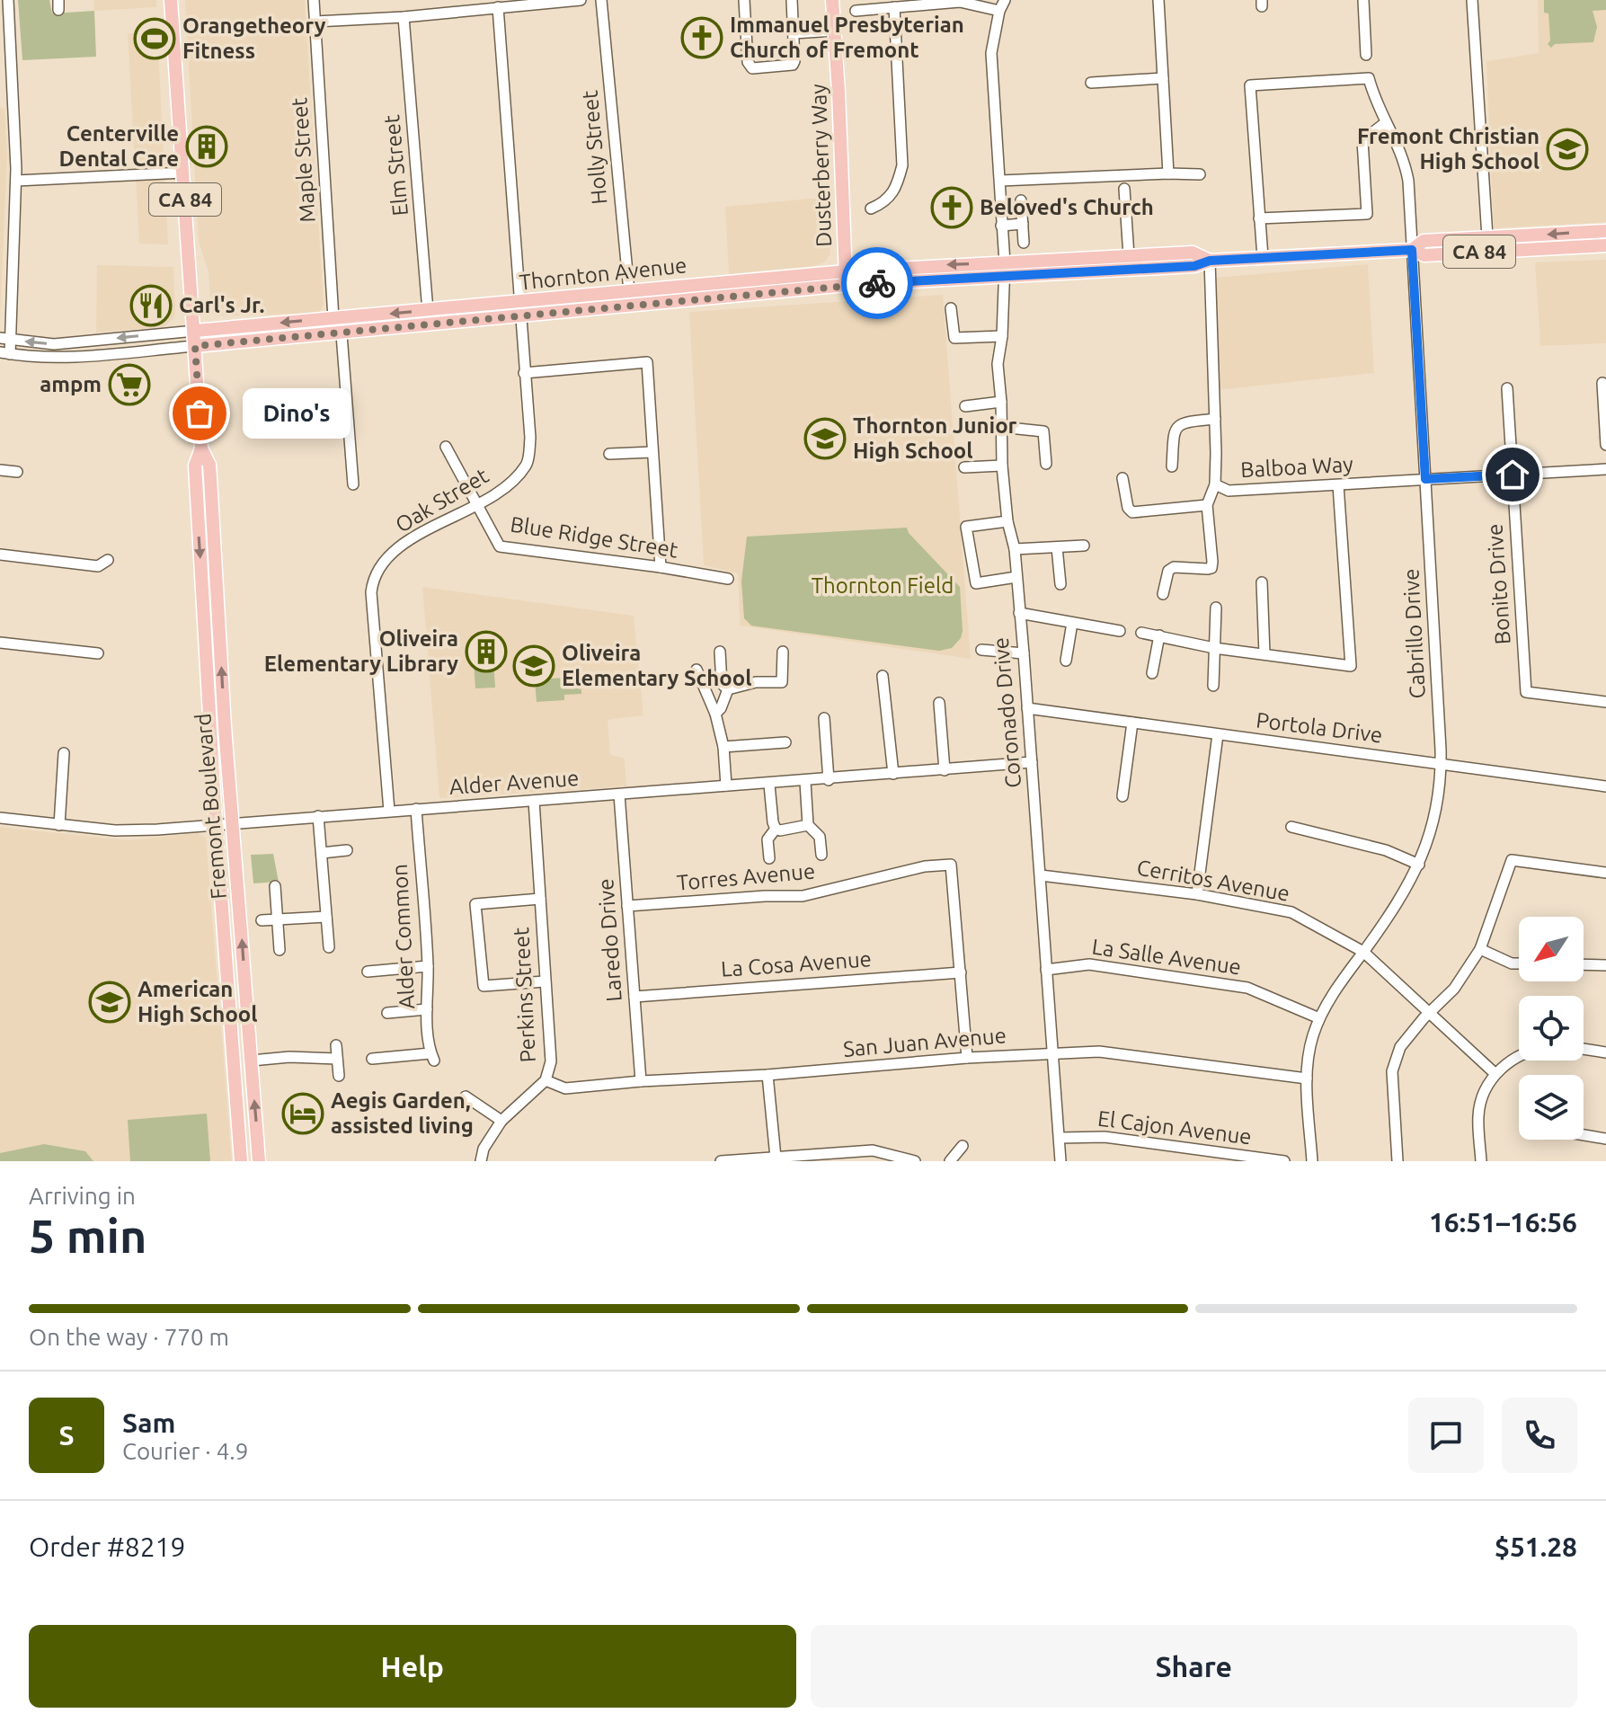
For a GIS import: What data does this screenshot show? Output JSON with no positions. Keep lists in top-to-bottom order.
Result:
{
  "streets": {
    "main road": [
      "Dusterberry Way",
      "CA 84",
      "Thornton Avenue",
      "Fremont Boulevard"
    ],
    "street": [
      "Holly Street",
      "Maple Street",
      "Elm Street",
      "Balboa Way",
      "Oak Street",
      "Blue Ridge Street",
      "Bonito Drive",
      "Cabrillo Drive",
      "Coronado Drive",
      "Portola Drive",
      "Alder Avenue",
      "Torres Avenue",
      "Cerritos Avenue",
      "Alder Common",
      "Laredo Drive",
      "La Salle Avenue",
      "La Cosa Avenue",
      "Perkins Street",
      "San Juan Avenue",
      "El Cajon Avenue"
    ]
  },
  "crossings": [
    ["Holly Street", "Thornton Avenue"],
    ["Maple Street", "Thornton Avenue"],
    ["Elm Street", "Thornton Avenue"],
    ["Dusterberry Way", "Thornton Avenue"],
    ["Thornton Avenue", "Balboa Way"],
    ["Thornton Avenue", "Oak Street"],
    ["Thornton Avenue", "Cabrillo Drive"],
    ["Thornton Avenue", "Coronado Drive"],
    ["Thornton Avenue", "Fremont Boulevard"],
    ["Balboa Way", "Bonito Drive"],
    ["Balboa Way", "Cabrillo Drive"],
    ["Oak Street", "Blue Ridge Street"],
    ["Oak Street", "Alder Avenue"],
    ["Cabrillo Drive", "Portola Drive"],
    ["Cabrillo Drive", "Cerritos Avenue"],
    ["Cabrillo Drive", "La Salle Avenue"],
    ["Cabrillo Drive", "San Juan Avenue"],
    ["Coronado Drive", "Portola Drive"],
    ["Coronado Drive", "Alder Avenue"],
    ["Coronado Drive", "Cerritos Avenue"],
    ["Coronado Drive", "La Salle Avenue"],
    ["Coronado Drive", "San Juan Avenue"],
    ["Coronado Drive", "El Cajon Avenue"],
    ["Alder Avenue", "Fremont Boulevard"],
    ["Alder Avenue", "Alder Common"],
    ["Alder Avenue", "Laredo Drive"],
    ["Alder Avenue", "Perkins Street"],
    ["Torres Avenue", "Laredo Drive"],
    ["Torres Avenue", "La Cosa Avenue"],
    ["Laredo Drive", "La Cosa Avenue"],
    ["Laredo Drive", "San Juan Avenue"],
    ["Perkins Street", "San Juan Avenue"]
  ],
  "parks": ["Thornton Field"],
  "places": {
    "church": ["Immanuel Presbyterian Church of Fremont", "Beloved's Church"],
    "sports": ["Orangetheory Fitness"],
    "building": ["Centerville Dental Care", "Oliveira Elementary Library"],
    "school or university": [
      "Fremont Christian High School",
      "Thornton Junior High School",
      "Oliveira Elementary School",
      "American High School"
    ],
    "restaurant": ["Carl's Jr."],
    "supermarket": ["ampm"],
    "other": ["Dino's"],
    "hotel": ["Aegis Garden, assisted living"]
  },
  "north": "bottom left",
  "page": {
    "bubble": "Dino's",
    "heading": ["5 min", "Arriving in", "16:51–16:56"],
    "panel": [
      "Sam",
      "Courier · 4.9",
      "Order #8219",
      "$51.28"
    ],
    "bar": "On the way · 770 m",
    "round": "S",
    "buttons": ["Help", "Share"]
  }
}
